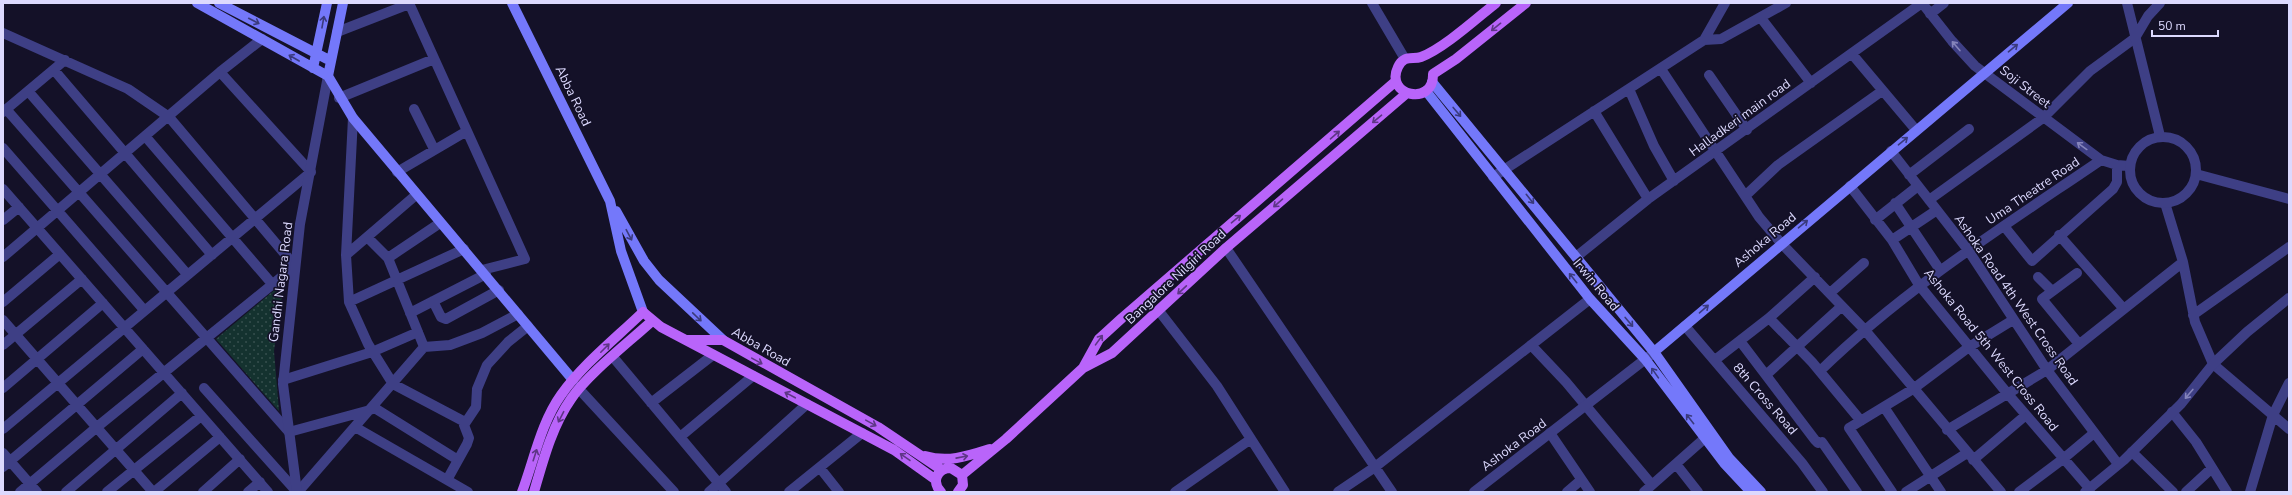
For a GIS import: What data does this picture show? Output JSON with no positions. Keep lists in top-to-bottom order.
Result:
{
  "streets": {
    "main road": [
      "Abba Road",
      "Ashoka Road",
      "Bangalore Nilgiri Road",
      "Irwin Road"
    ],
    "street": [
      "Soji Street",
      "Halladkeri main road",
      "Uma Theatre Road",
      "Gandhi Nagara Road",
      "Ashoka Road 4th West Cross Road",
      "Ashoka Road 5th West Cross Road",
      "8th Cross Road"
    ]
  },
  "crossings": [
    ["Soji Street", "Halladkeri main road"],
    ["Soji Street", "Uma Theatre Road"],
    ["Soji Street", "Ashoka Road"],
    ["Halladkeri main road", "Irwin Road"],
    ["Uma Theatre Road", "Ashoka Road 4th West Cross Road"],
    ["Uma Theatre Road", "Ashoka Road 5th West Cross Road"],
    ["Ashoka Road", "Irwin Road"],
    ["Ashoka Road", "Ashoka Road 4th West Cross Road"],
    ["Ashoka Road", "Ashoka Road 5th West Cross Road"],
    ["Ashoka Road", "8th Cross Road"]
  ],
  "one_way": ["Ashoka Road"],
  "scale_bar": "50 m"
}
